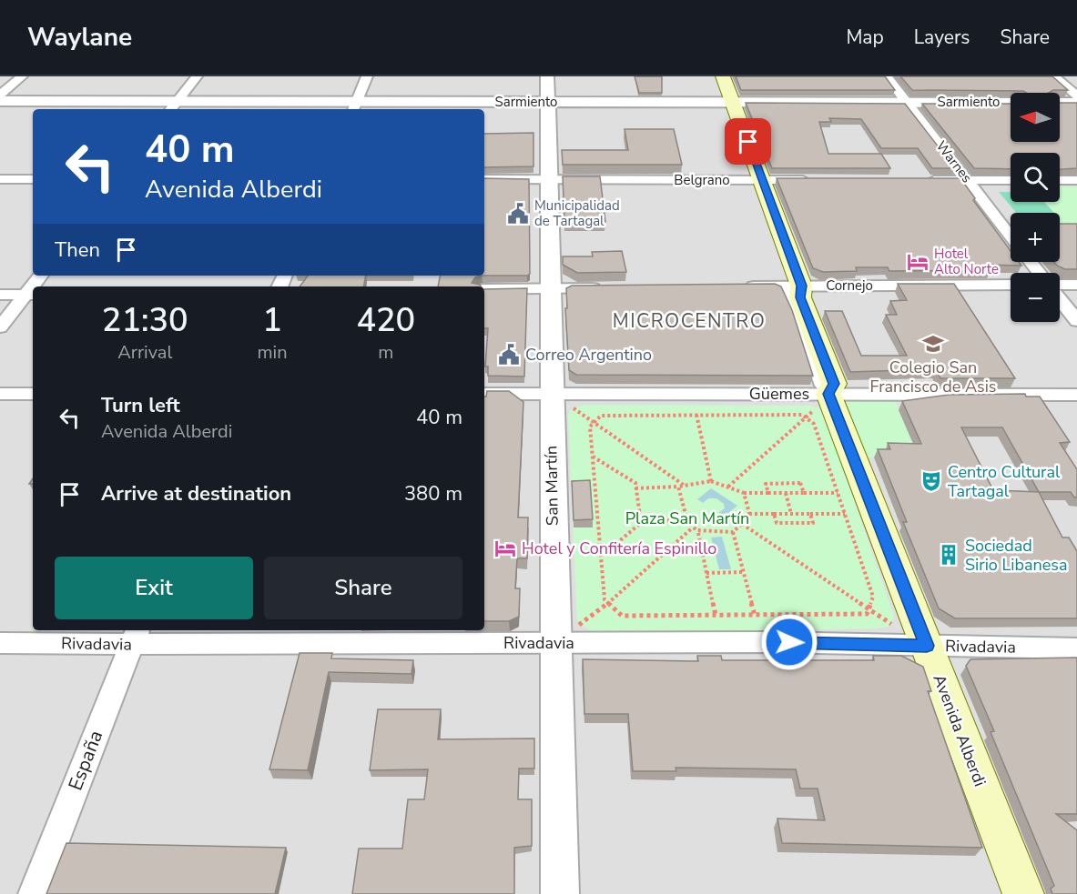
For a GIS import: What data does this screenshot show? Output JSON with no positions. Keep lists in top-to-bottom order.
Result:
{
  "streets": {
    "main road": ["Avenida Alberdi"],
    "street": [
      "Sarmiento",
      "Warnes",
      "Belgrano",
      "Cornejo",
      "Güemes",
      "San Martín",
      "Rivadavia",
      "España"
    ]
  },
  "crossings": [
    ["Sarmiento", "Warnes"],
    ["Sarmiento", "San Martín"],
    ["Sarmiento", "Avenida Alberdi"],
    ["Belgrano", "San Martín"],
    ["Belgrano", "Avenida Alberdi"],
    ["Cornejo", "Avenida Alberdi"],
    ["Güemes", "San Martín"],
    ["Güemes", "Avenida Alberdi"],
    ["San Martín", "Rivadavia"],
    ["Rivadavia", "Avenida Alberdi"],
    ["Rivadavia", "España"]
  ],
  "districts": ["MICROCENTRO"],
  "parks": ["Plaza San Martín"],
  "places": {
    "public building": ["Municipalidad de Tartagal", "Correo Argentino"],
    "hotel": ["Hotel Alto Norte", "Hotel y Confitería Espinillo"],
    "school or university": ["Colegio San Francisco de Asis"],
    "theatre": ["Centro Cultural Tartagal"],
    "building": ["Sociedad Sirio Libanesa"]
  },
  "north": "left",
  "page": {
    "header": "Waylane",
    "nav": ["Map", "Layers", "Share"],
    "map_buttons": ["+", "−"],
    "turn": ["40 m", "Avenida Alberdi"],
    "then": "Then",
    "eta": [
      "21:30",
      "Arrival",
      "1",
      "min",
      "420",
      "m"
    ],
    "list": [
      {
        "name": "Turn left",
        "note": "Avenida Alberdi",
        "value": "40 m"
      },
      {
        "name": "Arrive at destination",
        "value": "380 m"
      }
    ],
    "buttons": ["Exit", "Share"]
  }
}
